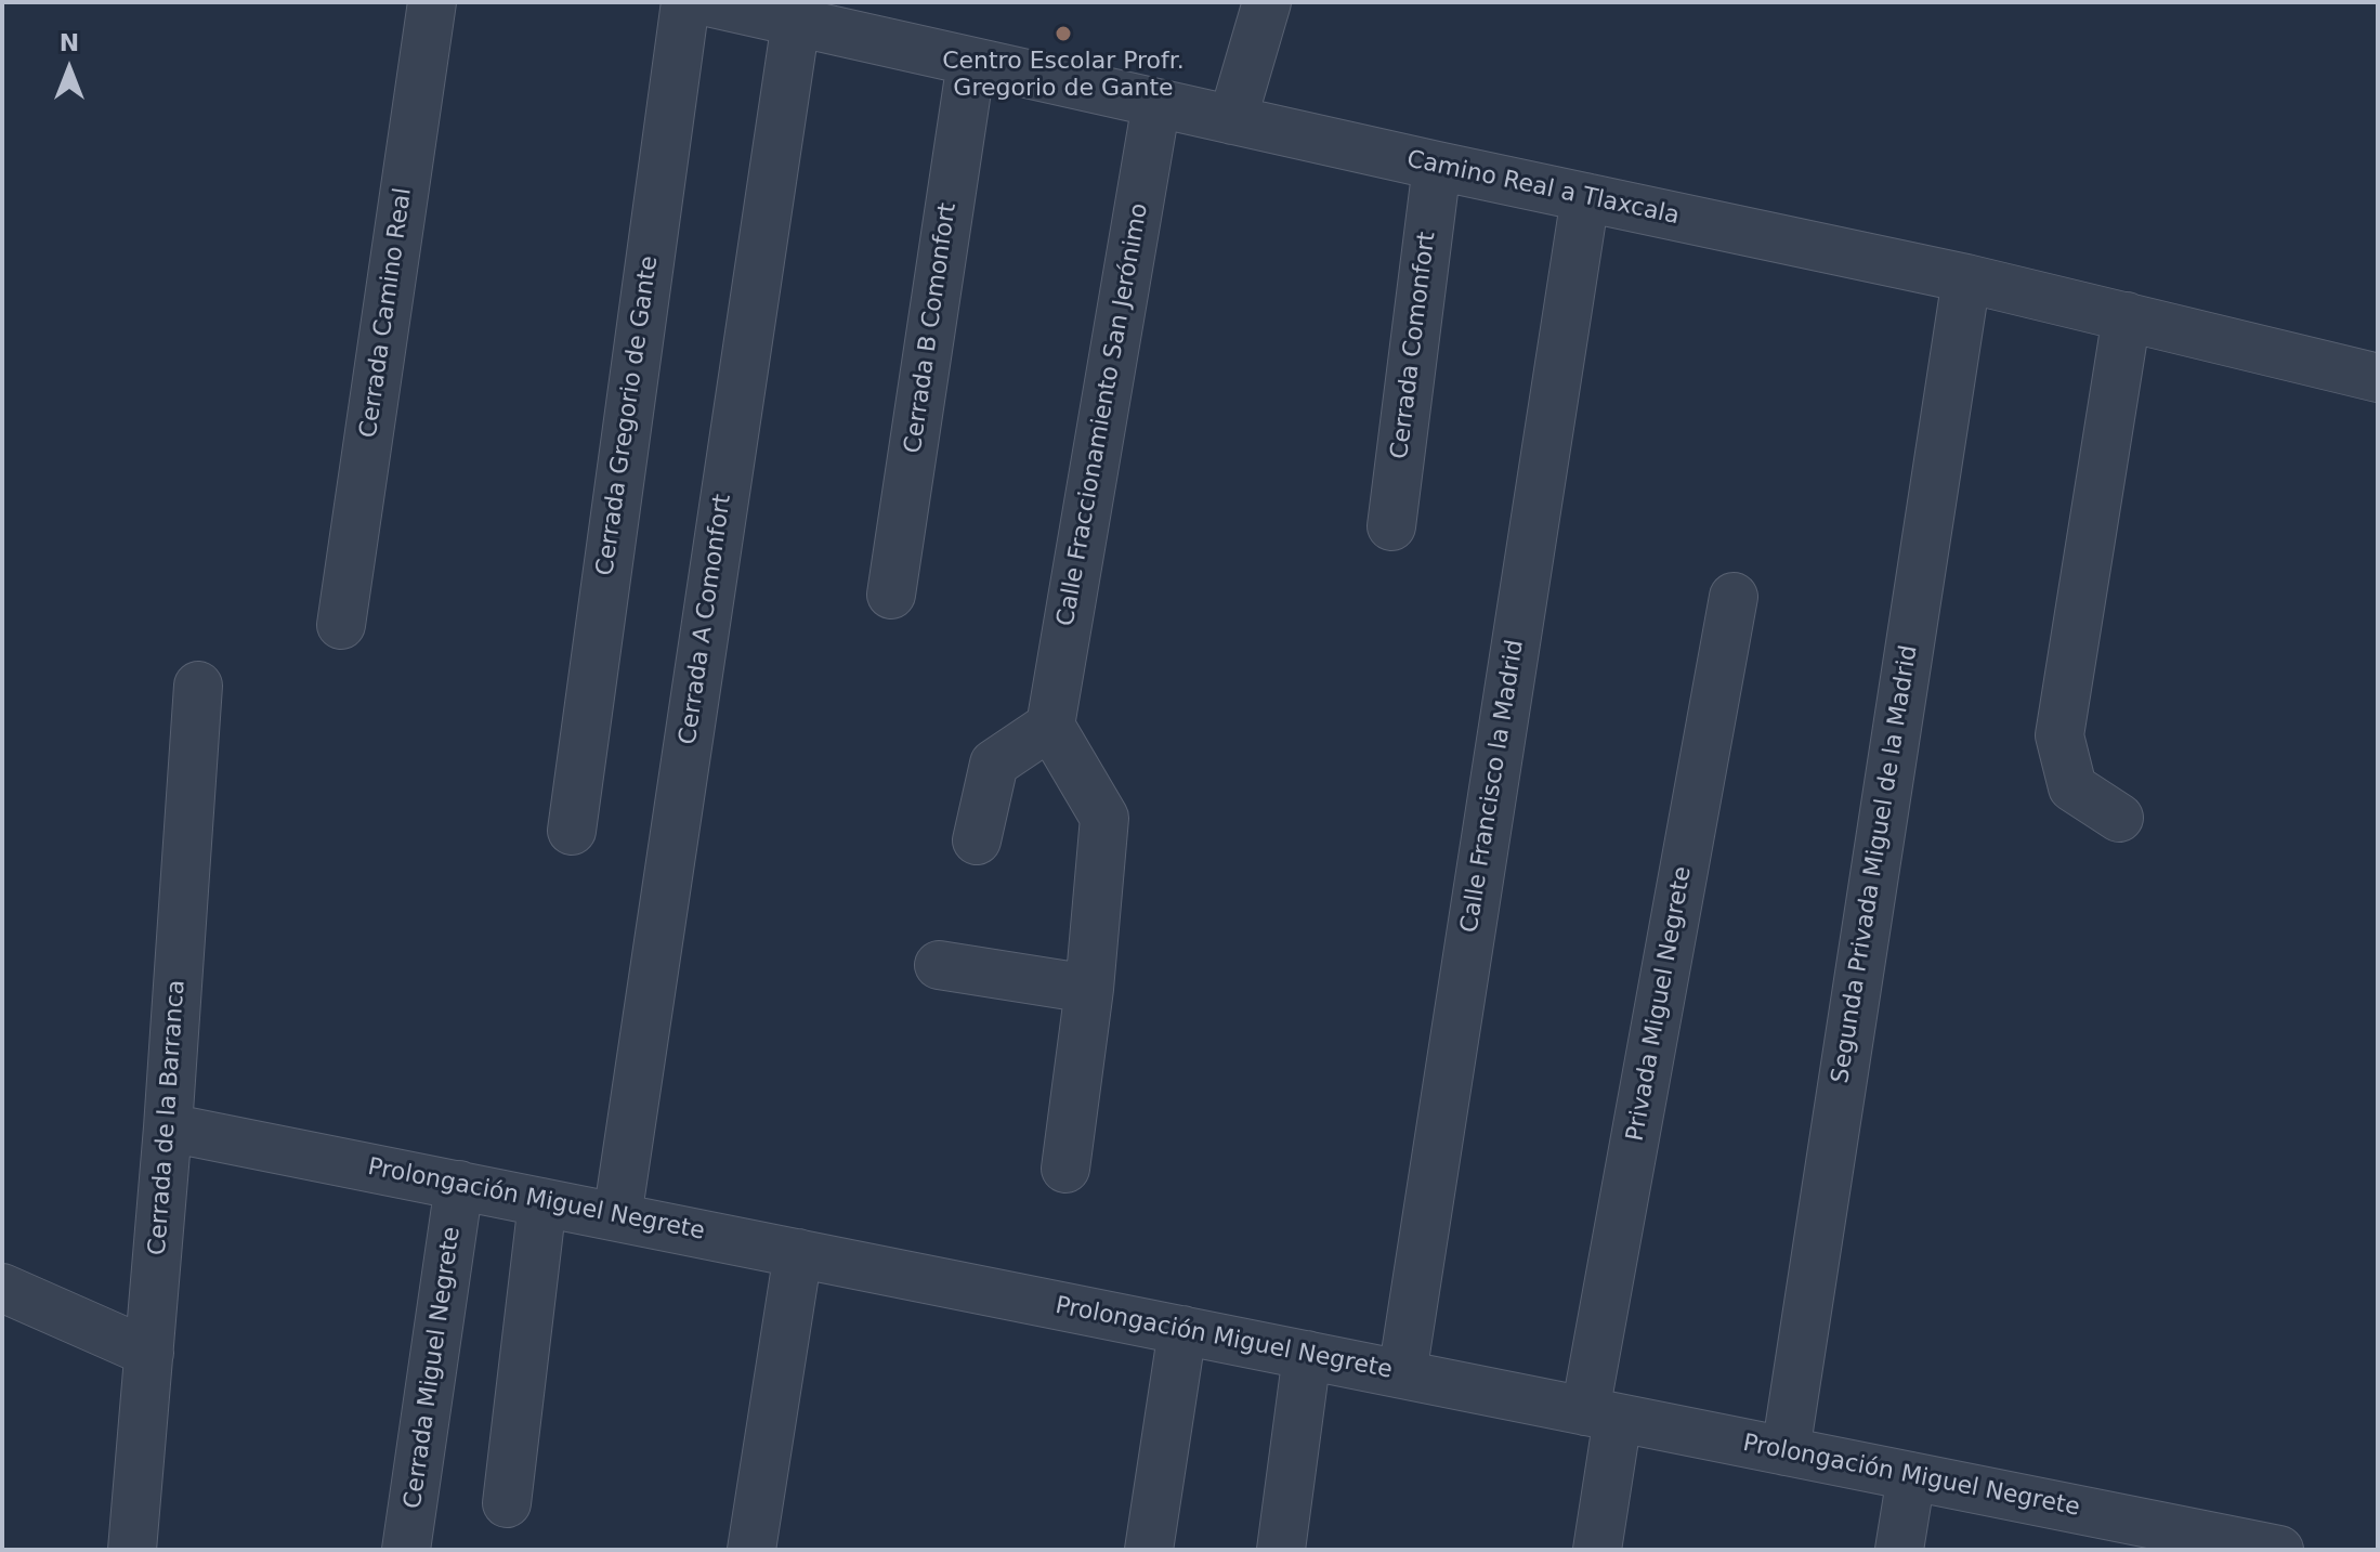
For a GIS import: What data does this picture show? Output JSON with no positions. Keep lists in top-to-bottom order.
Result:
{
  "streets": {
    "street": [
      "Camino Real a Tlaxcala",
      "Cerrada Camino Real",
      "Cerrada B Comonfort",
      "Cerrada Comonfort",
      "Calle Fraccionamiento San Jerónimo",
      "Cerrada Gregorio de Gante",
      "Cerrada A Comonfort",
      "Calle Francisco la Madrid",
      "Segunda Privada Miguel de la Madrid",
      "Privada Miguel Negrete",
      "Cerrada de la Barranca",
      "Prolongación Miguel Negrete",
      "Cerrada Miguel Negrete"
    ]
  },
  "crossings": [
    ["Camino Real a Tlaxcala", "Cerrada B Comonfort"],
    ["Camino Real a Tlaxcala", "Cerrada Comonfort"],
    ["Camino Real a Tlaxcala", "Calle Fraccionamiento San Jerónimo"],
    ["Camino Real a Tlaxcala", "Cerrada A Comonfort"],
    ["Camino Real a Tlaxcala", "Calle Francisco la Madrid"],
    ["Camino Real a Tlaxcala", "Segunda Privada Miguel de la Madrid"],
    ["Cerrada A Comonfort", "Prolongación Miguel Negrete"],
    ["Calle Francisco la Madrid", "Prolongación Miguel Negrete"],
    ["Segunda Privada Miguel de la Madrid", "Prolongación Miguel Negrete"],
    ["Privada Miguel Negrete", "Prolongación Miguel Negrete"],
    ["Cerrada de la Barranca", "Prolongación Miguel Negrete"],
    ["Prolongación Miguel Negrete", "Cerrada Miguel Negrete"]
  ],
  "places": ["Centro Escolar Profr. Gregorio de Gante"],
  "north": "top"
}
